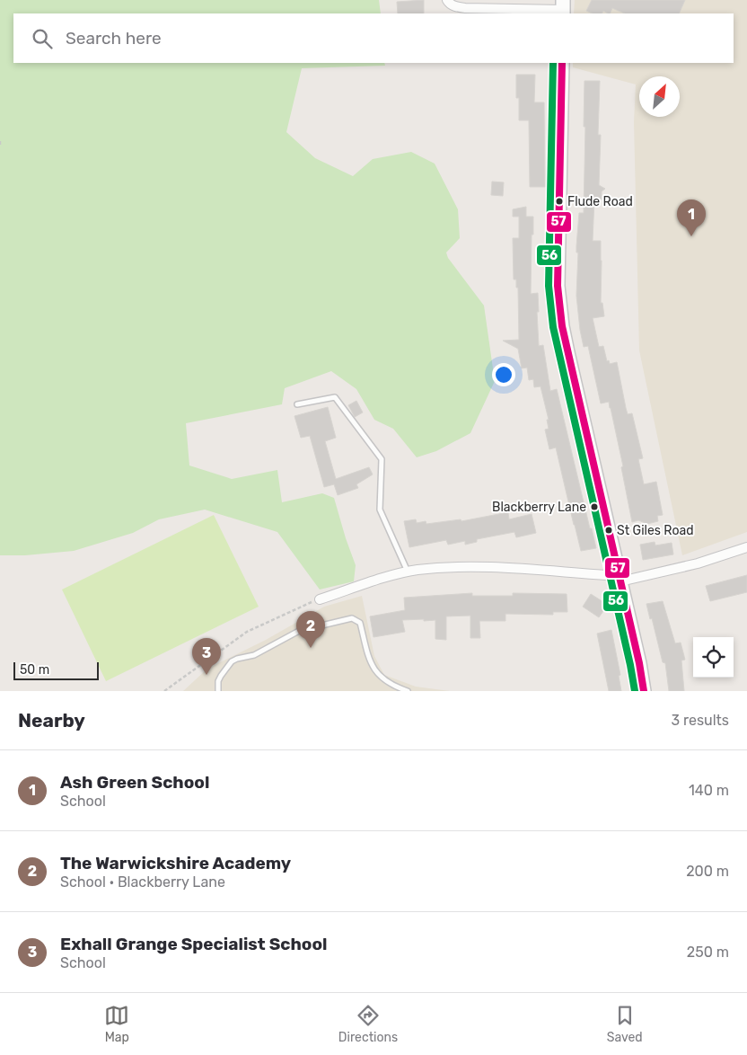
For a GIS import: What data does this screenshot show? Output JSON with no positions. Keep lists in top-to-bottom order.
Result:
{
  "places": ["Flude Road", "Blackberry Lane", "St Giles Road"],
  "lines": ["transit line 57", "transit line 56"],
  "scale_bar": "50 m",
  "north": "top right",
  "page": {
    "search": "Search here",
    "pins": ["1", "2", "3"],
    "scale": "50 m",
    "heading": ["Nearby", "3 results"],
    "list": [
      {
        "mark": "1",
        "name": "Ash Green School",
        "note": "School",
        "value": "140 m"
      },
      {
        "mark": "2",
        "name": "The Warwickshire Academy",
        "note": "School · Blackberry Lane",
        "value": "200 m"
      },
      {
        "mark": "3",
        "name": "Exhall Grange Specialist School",
        "note": "School",
        "value": "250 m"
      }
    ],
    "nav": ["Map", "Directions", "Saved"]
  }
}
